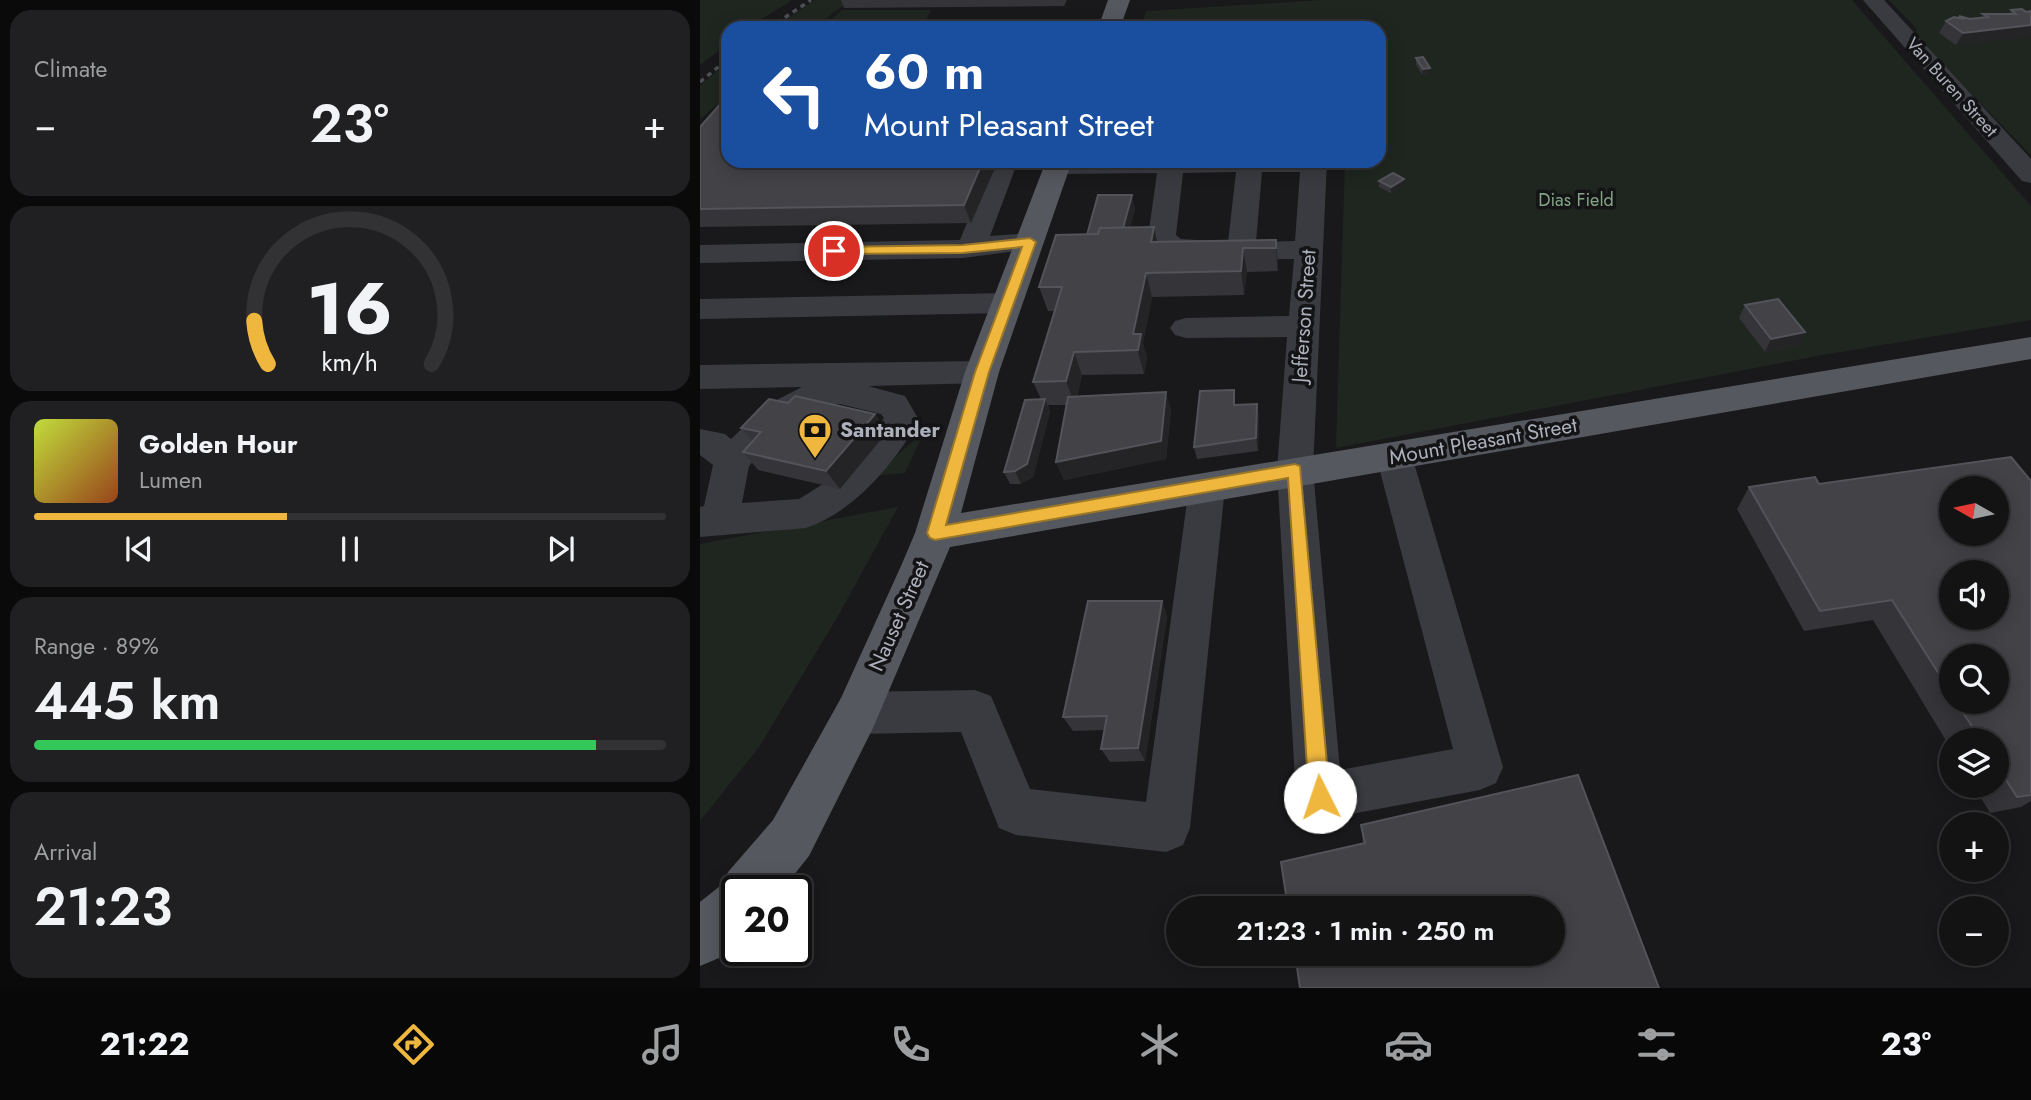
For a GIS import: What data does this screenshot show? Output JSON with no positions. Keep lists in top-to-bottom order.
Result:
{
  "streets": {
    "main road": ["Mount Pleasant Street", "Nauset Street"],
    "street": ["Van Buren Street", "Jefferson Street"]
  },
  "crossings": [
    ["Jefferson Street", "Mount Pleasant Street"],
    ["Mount Pleasant Street", "Nauset Street"]
  ],
  "parks": ["Dias Field"],
  "places": {
    "bank": ["Santander"]
  },
  "north": "left",
  "page": {
    "tile": [
      "Climate",
      ["Range · 89%", "445 km"],
      ["Arrival", "21:23"]
    ],
    "turn": ["60 m", "Mount Pleasant Street"],
    "heat": ["−", "23°", "+"],
    "song": ["Golden Hour", "Lumen"],
    "map_buttons": ["+", "−"],
    "limit": "20",
    "trip": "21:23 · 1 min · 250 m",
    "tabs": ["21:22", "23°"],
    "gauge": ["16", "km/h"]
  }
}
